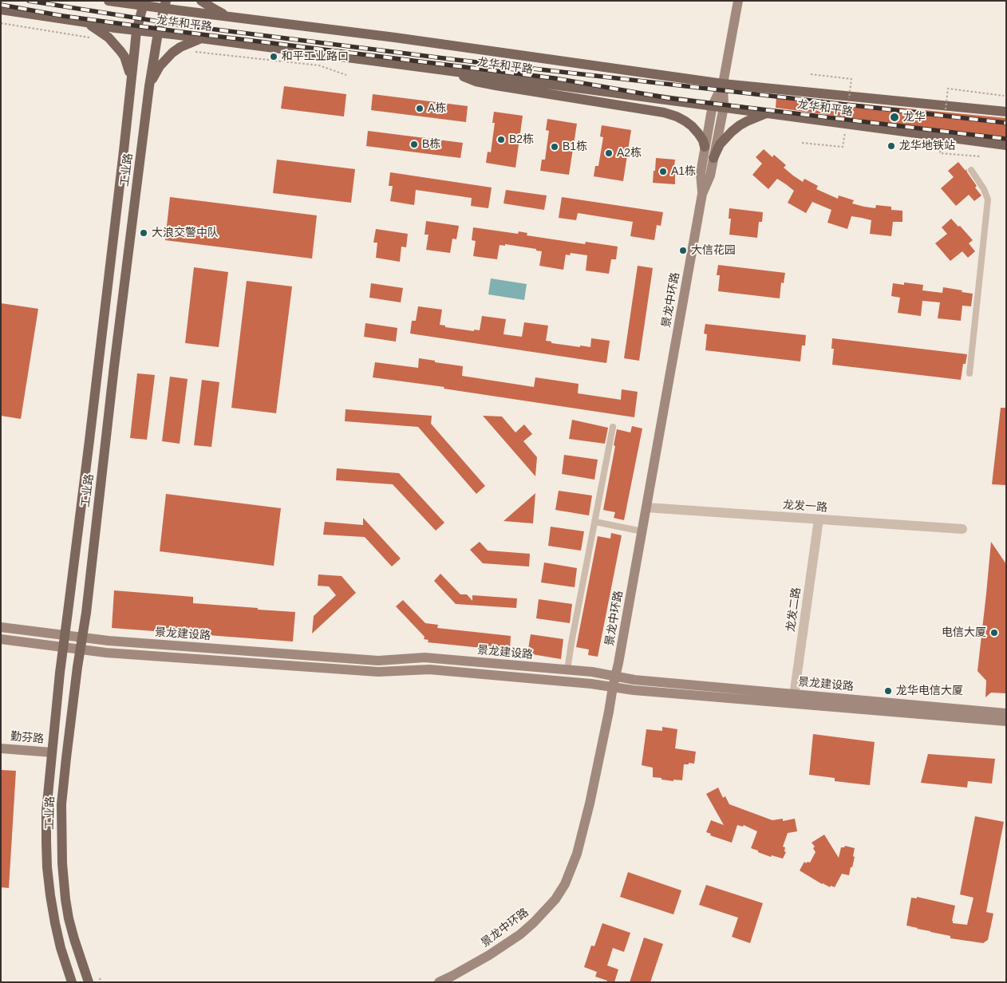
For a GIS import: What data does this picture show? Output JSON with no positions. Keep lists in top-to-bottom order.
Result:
{
  "streets": {
    "main road": [
      "龙华和平路",
      "工业路",
      "景龙中环路",
      "景龙建设路",
      "勤芬路"
    ],
    "street": ["龙发一路", "龙发二路"]
  },
  "crossings": [
    ["龙华和平路", "工业路"],
    ["龙华和平路", "景龙中环路"],
    ["工业路", "景龙建设路"],
    ["工业路", "勤芬路"],
    ["景龙中环路", "龙发一路"],
    ["景龙中环路", "景龙建设路"],
    ["龙发一路", "龙发二路"],
    ["龙发二路", "景龙建设路"]
  ],
  "places": [
    "和平工业路口",
    "A栋",
    "龙华",
    "B2栋",
    "B栋",
    "龙华地铁站",
    "B1栋",
    "A2栋",
    "A1栋",
    "大浪交警中队",
    "大信花园",
    "电信大厦",
    "龙华电信大厦"
  ]
}
